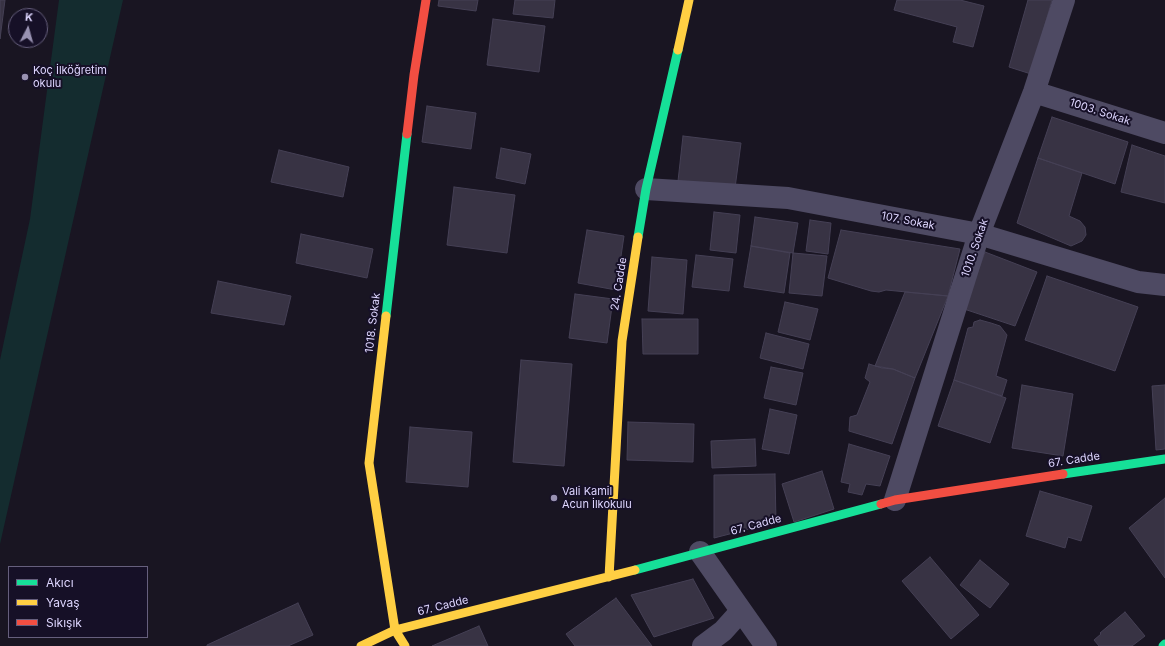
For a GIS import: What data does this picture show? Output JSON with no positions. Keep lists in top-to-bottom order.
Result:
{
  "streets": {
    "street": [
      "1003. Sokak",
      "107. Sokak",
      "1010. Sokak",
      "24. Cadde",
      "1018. Sokak",
      "67. Cadde"
    ]
  },
  "crossings": [
    ["1003. Sokak", "1010. Sokak"],
    ["107. Sokak", "1010. Sokak"],
    ["107. Sokak", "24. Cadde"],
    ["1010. Sokak", "67. Cadde"],
    ["24. Cadde", "67. Cadde"],
    ["1018. Sokak", "67. Cadde"]
  ],
  "places": ["Koç İlköğretim okulu", "Vali Kamil Acun İlkokulu"],
  "legend": ["Akıcı", "Yavaş", "Sıkışık"],
  "north": "top"
}
